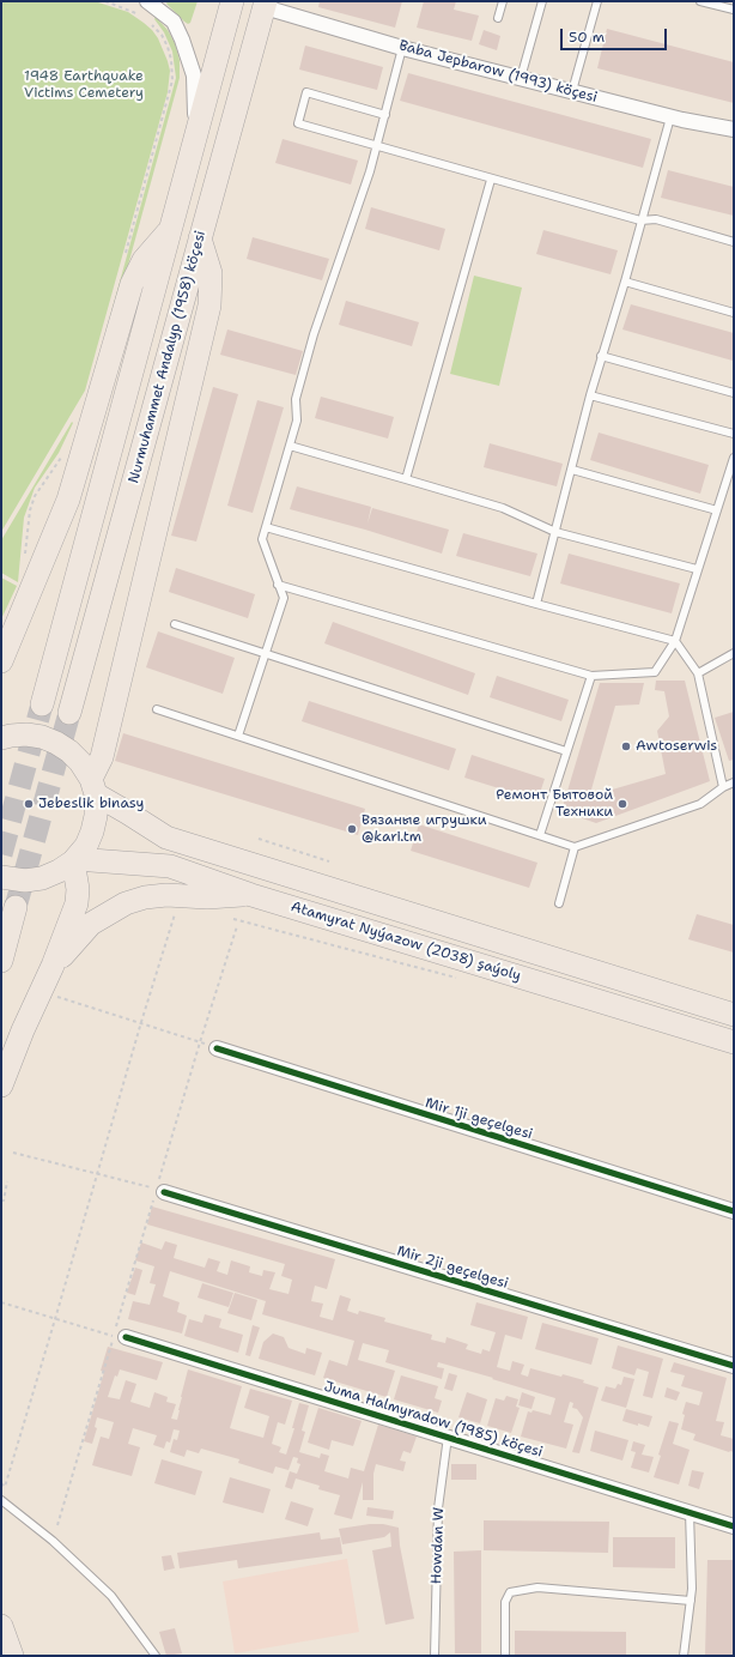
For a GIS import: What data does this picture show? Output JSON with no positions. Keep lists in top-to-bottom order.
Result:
{
  "streets": {
    "main road": ["Nurmuhammet Andalyp (1958) köçesi", "Atamyrat Nyýazow (2038) şaýoly"],
    "street": [
      "Baba Jepbarow (1993) köçesi",
      "Mir 1ji geçelgesi",
      "Mir 2ji geçelgesi",
      "Juma Halmyradow (1985) köçesi"
    ],
    "lane": ["Howdan W"]
  },
  "crossings": [
    ["Baba Jepbarow (1993) köçesi", "Nurmuhammet Andalyp (1958) köçesi"],
    ["Juma Halmyradow (1985) köçesi", "Howdan W"]
  ],
  "parks": ["1948 Earthquake Victims Cemetery"],
  "places": [
    "Awtoserwis",
    "Jebeslik binasy",
    "Ремонт Бытовой Техники",
    "Вязаные игрушки @kari.tm"
  ],
  "scale_bar": "50 m"
}
